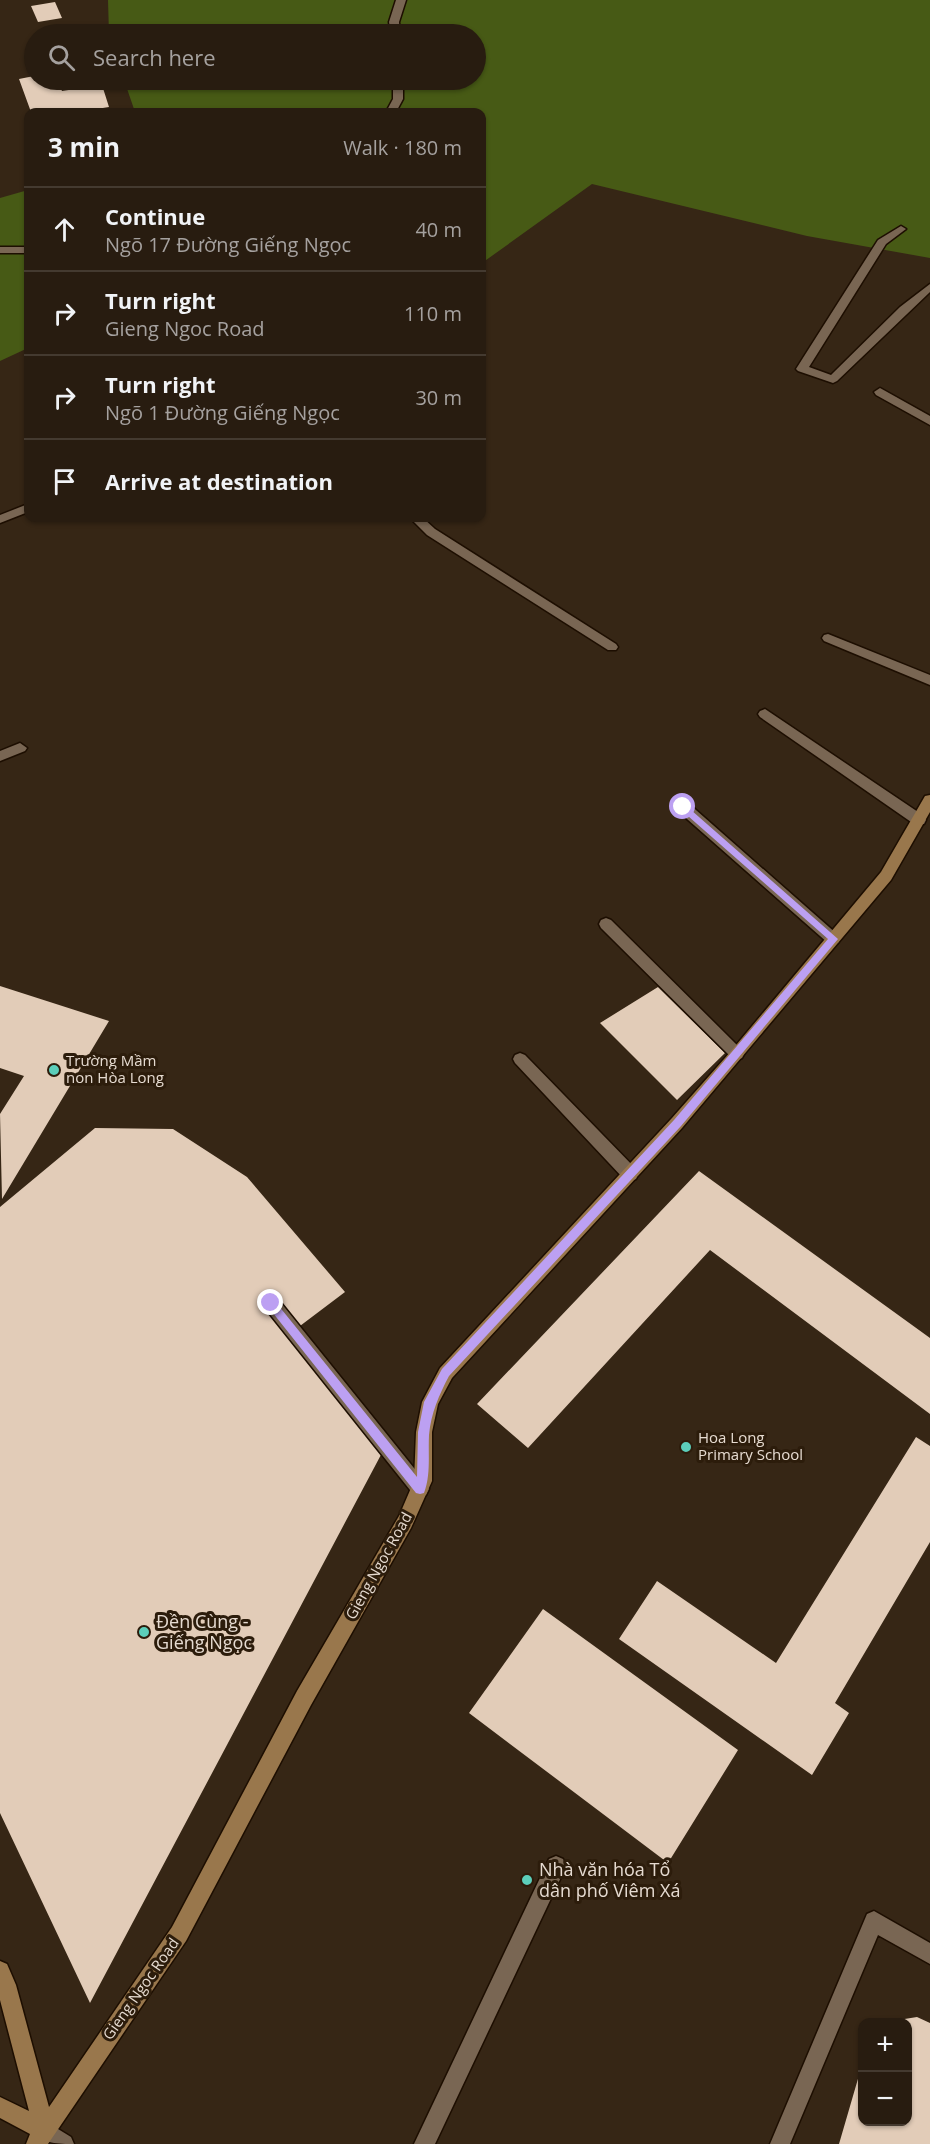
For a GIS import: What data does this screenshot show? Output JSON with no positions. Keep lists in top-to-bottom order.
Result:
{
  "streets": {
    "main road": ["Gieng Ngoc Road"]
  },
  "places": [
    "Trường Mầm non Hòa Long",
    "Hoa Long Primary School",
    "Đền Cùng - Giếng Ngọc",
    "Nhà văn hóa Tổ dân phố Viêm Xá"
  ],
  "page": {
    "search": "Search here",
    "heading": ["3 min", "Walk · 180 m"],
    "list": [
      ["Continue", "Ngõ 17 Đường Giếng Ngọc", "40 m"],
      ["Turn right", "Gieng Ngoc Road", "110 m"],
      ["Turn right", "Ngõ 1 Đường Giếng Ngọc", "30 m"],
      "Arrive at destination"
    ],
    "map_buttons": ["+", "−"]
  }
}
